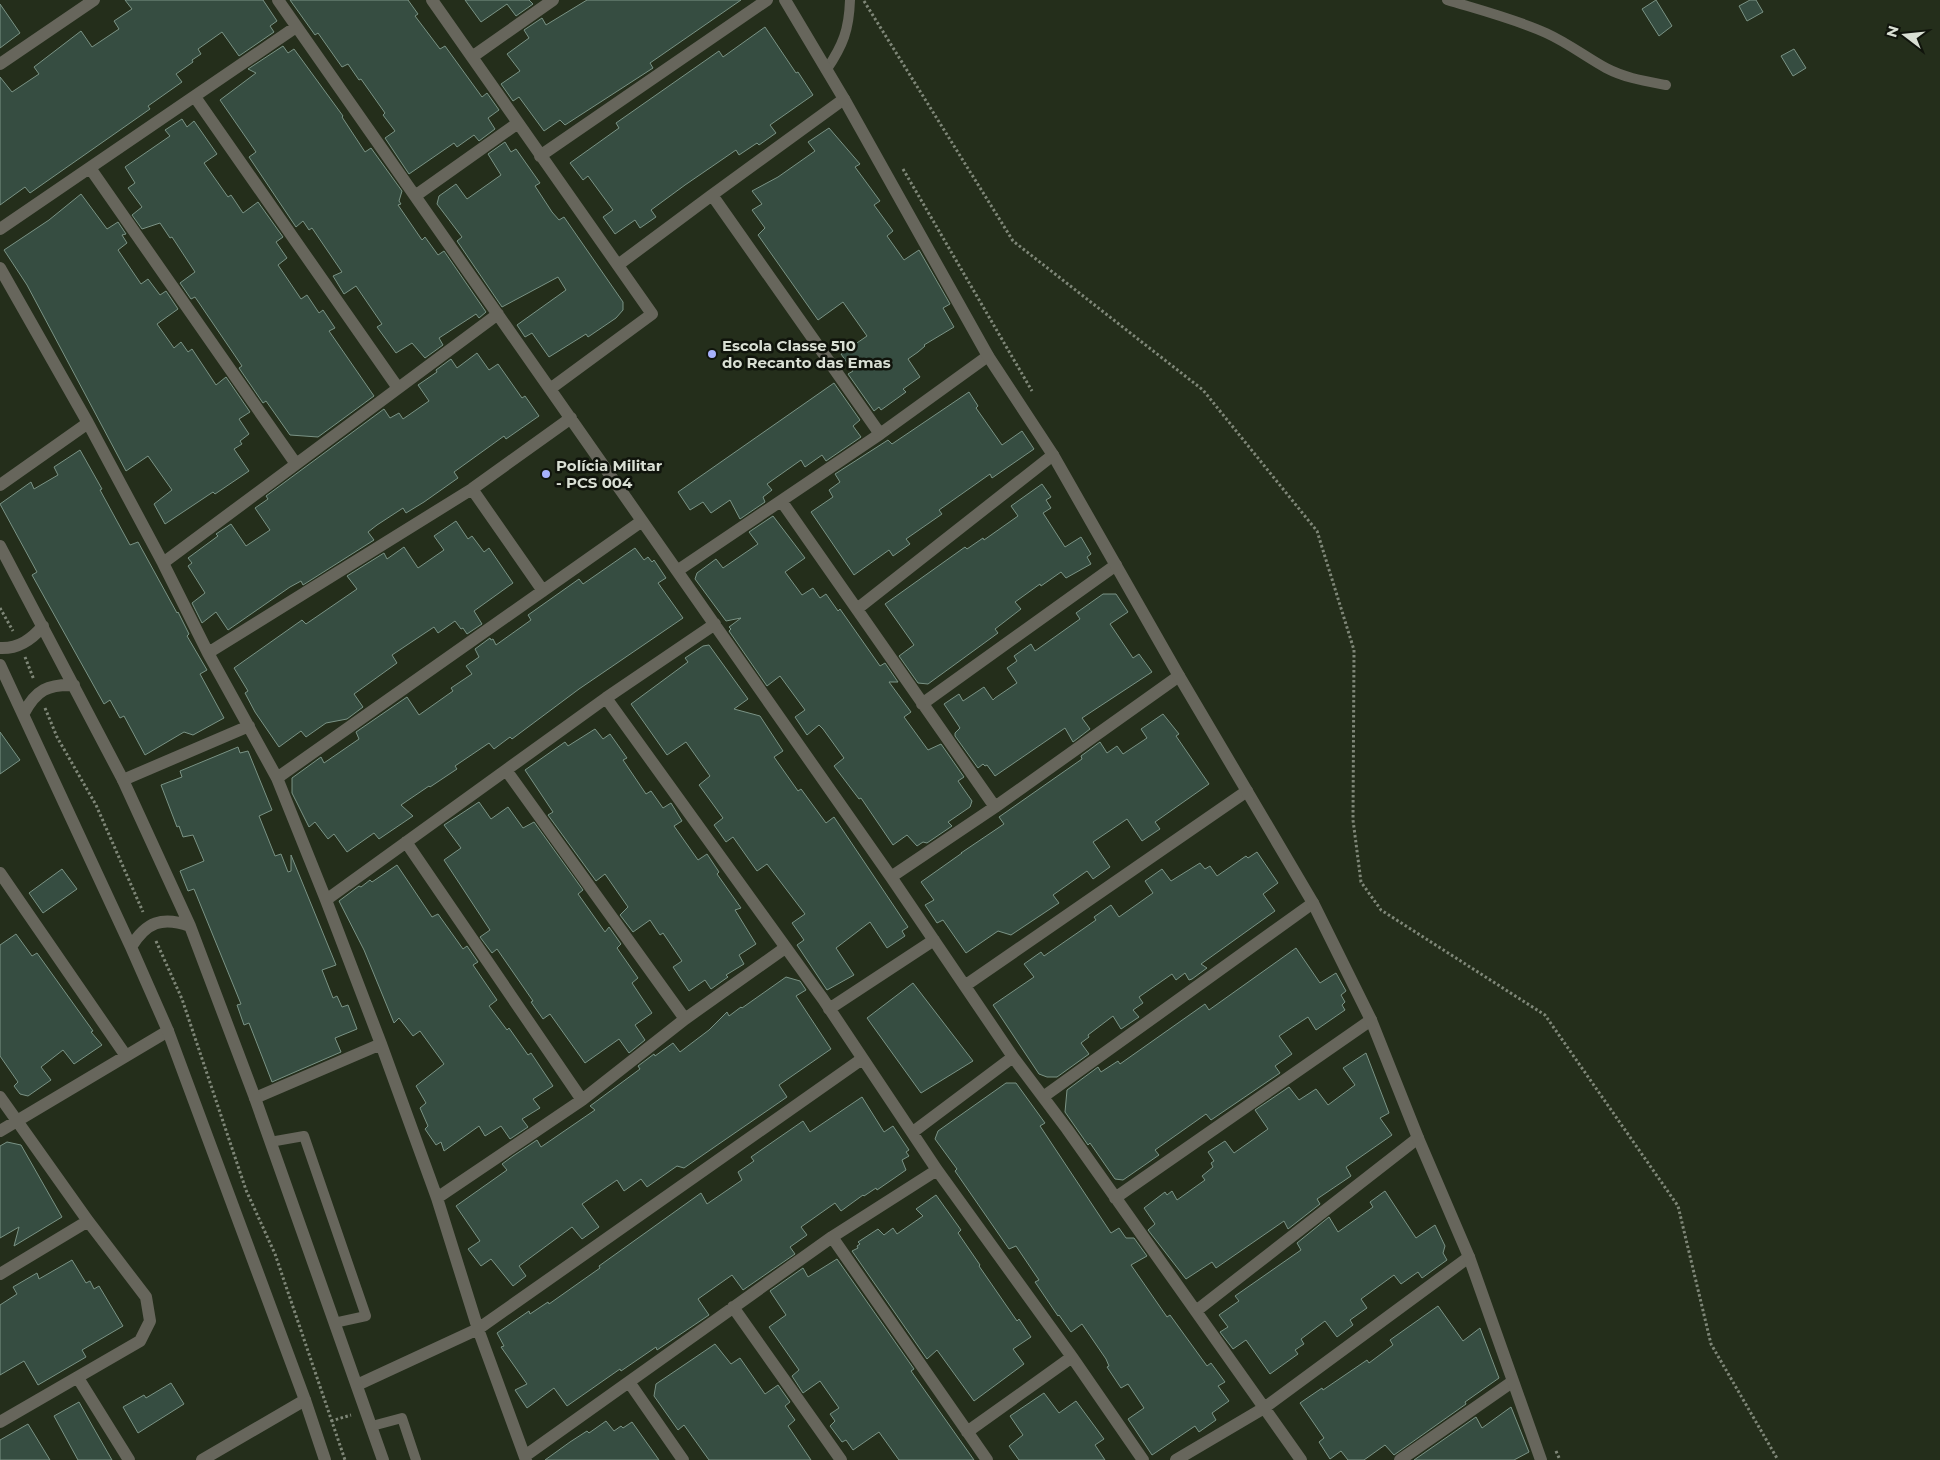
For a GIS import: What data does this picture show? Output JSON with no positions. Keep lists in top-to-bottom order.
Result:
{
  "places": ["Escola Classe 510 do Recanto das Emas", "Polícia Militar - PCS 004"],
  "north": "left"
}
